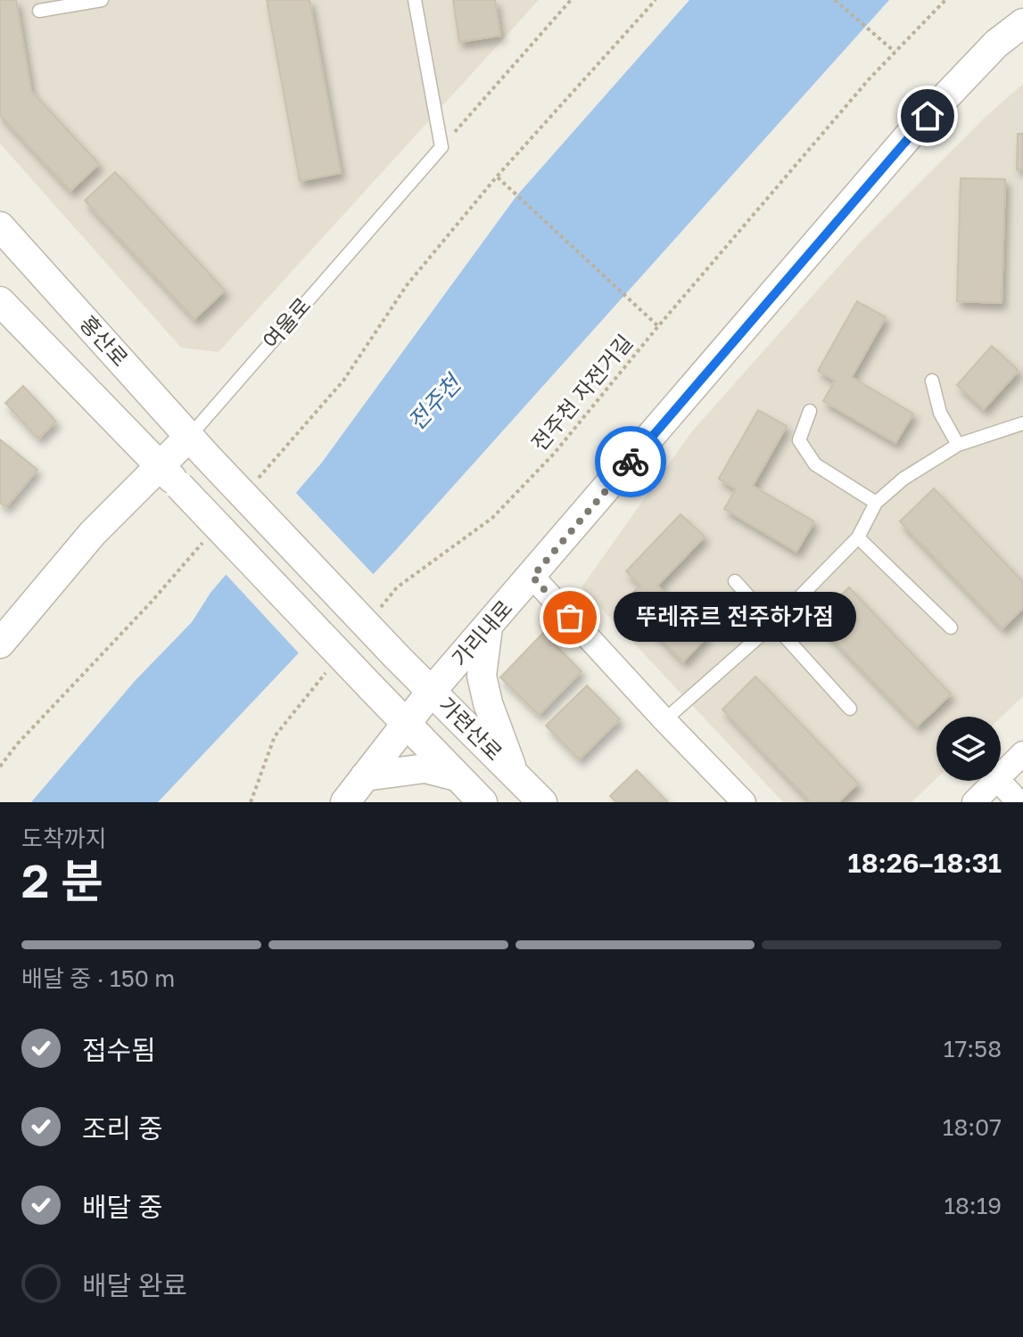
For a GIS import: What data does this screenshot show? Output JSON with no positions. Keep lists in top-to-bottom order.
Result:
{
  "streets": {
    "street": [
      "여울로",
      "홍산로",
      "가리내로",
      "가련산로"
    ],
    "path": ["전주천 자전거길"]
  },
  "crossings": [
    ["여울로", "홍산로"],
    ["여울로", "가련산로"],
    ["홍산로", "가련산로"],
    ["가리내로", "가련산로"]
  ],
  "water": ["전주천"],
  "places": ["뚜레쥬르 전주하가점"],
  "page": {
    "bubble": "뚜레쥬르 전주하가점",
    "heading": ["2 분", "도착까지", "18:26–18:31"],
    "bar": "배달 중 · 150 m",
    "list": [
      ["접수됨", "17:58"],
      ["조리 중", "18:07"],
      ["배달 중", "18:19"],
      "배달 완료"
    ]
  }
}
